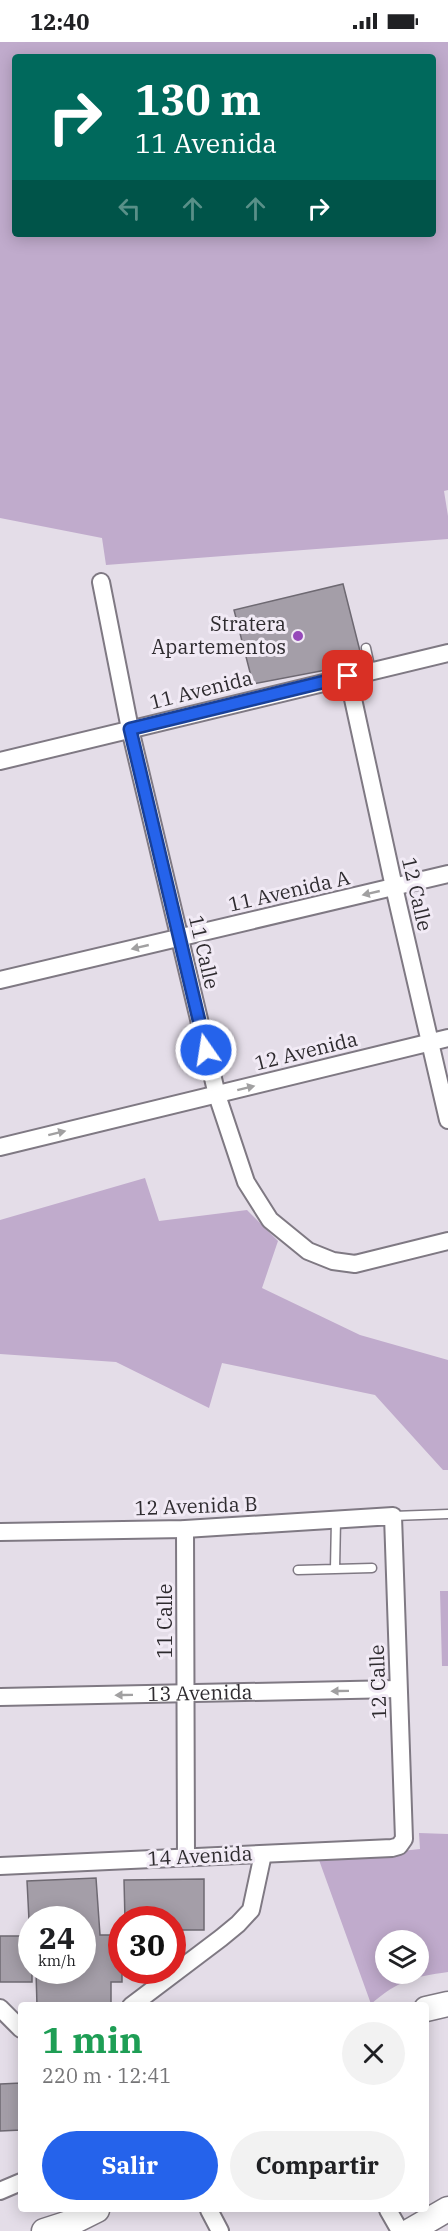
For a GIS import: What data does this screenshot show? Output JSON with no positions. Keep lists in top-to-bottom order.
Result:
{
  "streets": {
    "street": [
      "11 Avenida",
      "11 Avenida A",
      "12 Calle",
      "11 Calle",
      "12 Avenida",
      "12 Avenida B",
      "13 Avenida",
      "14 Avenida"
    ]
  },
  "crossings": [
    ["11 Avenida", "12 Calle"],
    ["11 Avenida", "11 Calle"],
    ["11 Avenida A", "12 Calle"],
    ["11 Avenida A", "11 Calle"],
    ["12 Calle", "12 Avenida"],
    ["12 Calle", "12 Avenida B"],
    ["12 Calle", "13 Avenida"],
    ["12 Calle", "14 Avenida"],
    ["11 Calle", "12 Avenida"],
    ["11 Calle", "12 Avenida B"],
    ["11 Calle", "13 Avenida"],
    ["11 Calle", "14 Avenida"]
  ],
  "one_way": ["11 Avenida A", "12 Avenida", "13 Avenida"],
  "places": ["Stratera Apartementos"],
  "page": {
    "status": "12:40",
    "turn": ["130 m", "11 Avenida"],
    "speed": "24 km/h",
    "limit": "30",
    "heading": ["1 min", "220 m · 12:41"],
    "buttons": ["Salir", "Compartir"]
  }
}
